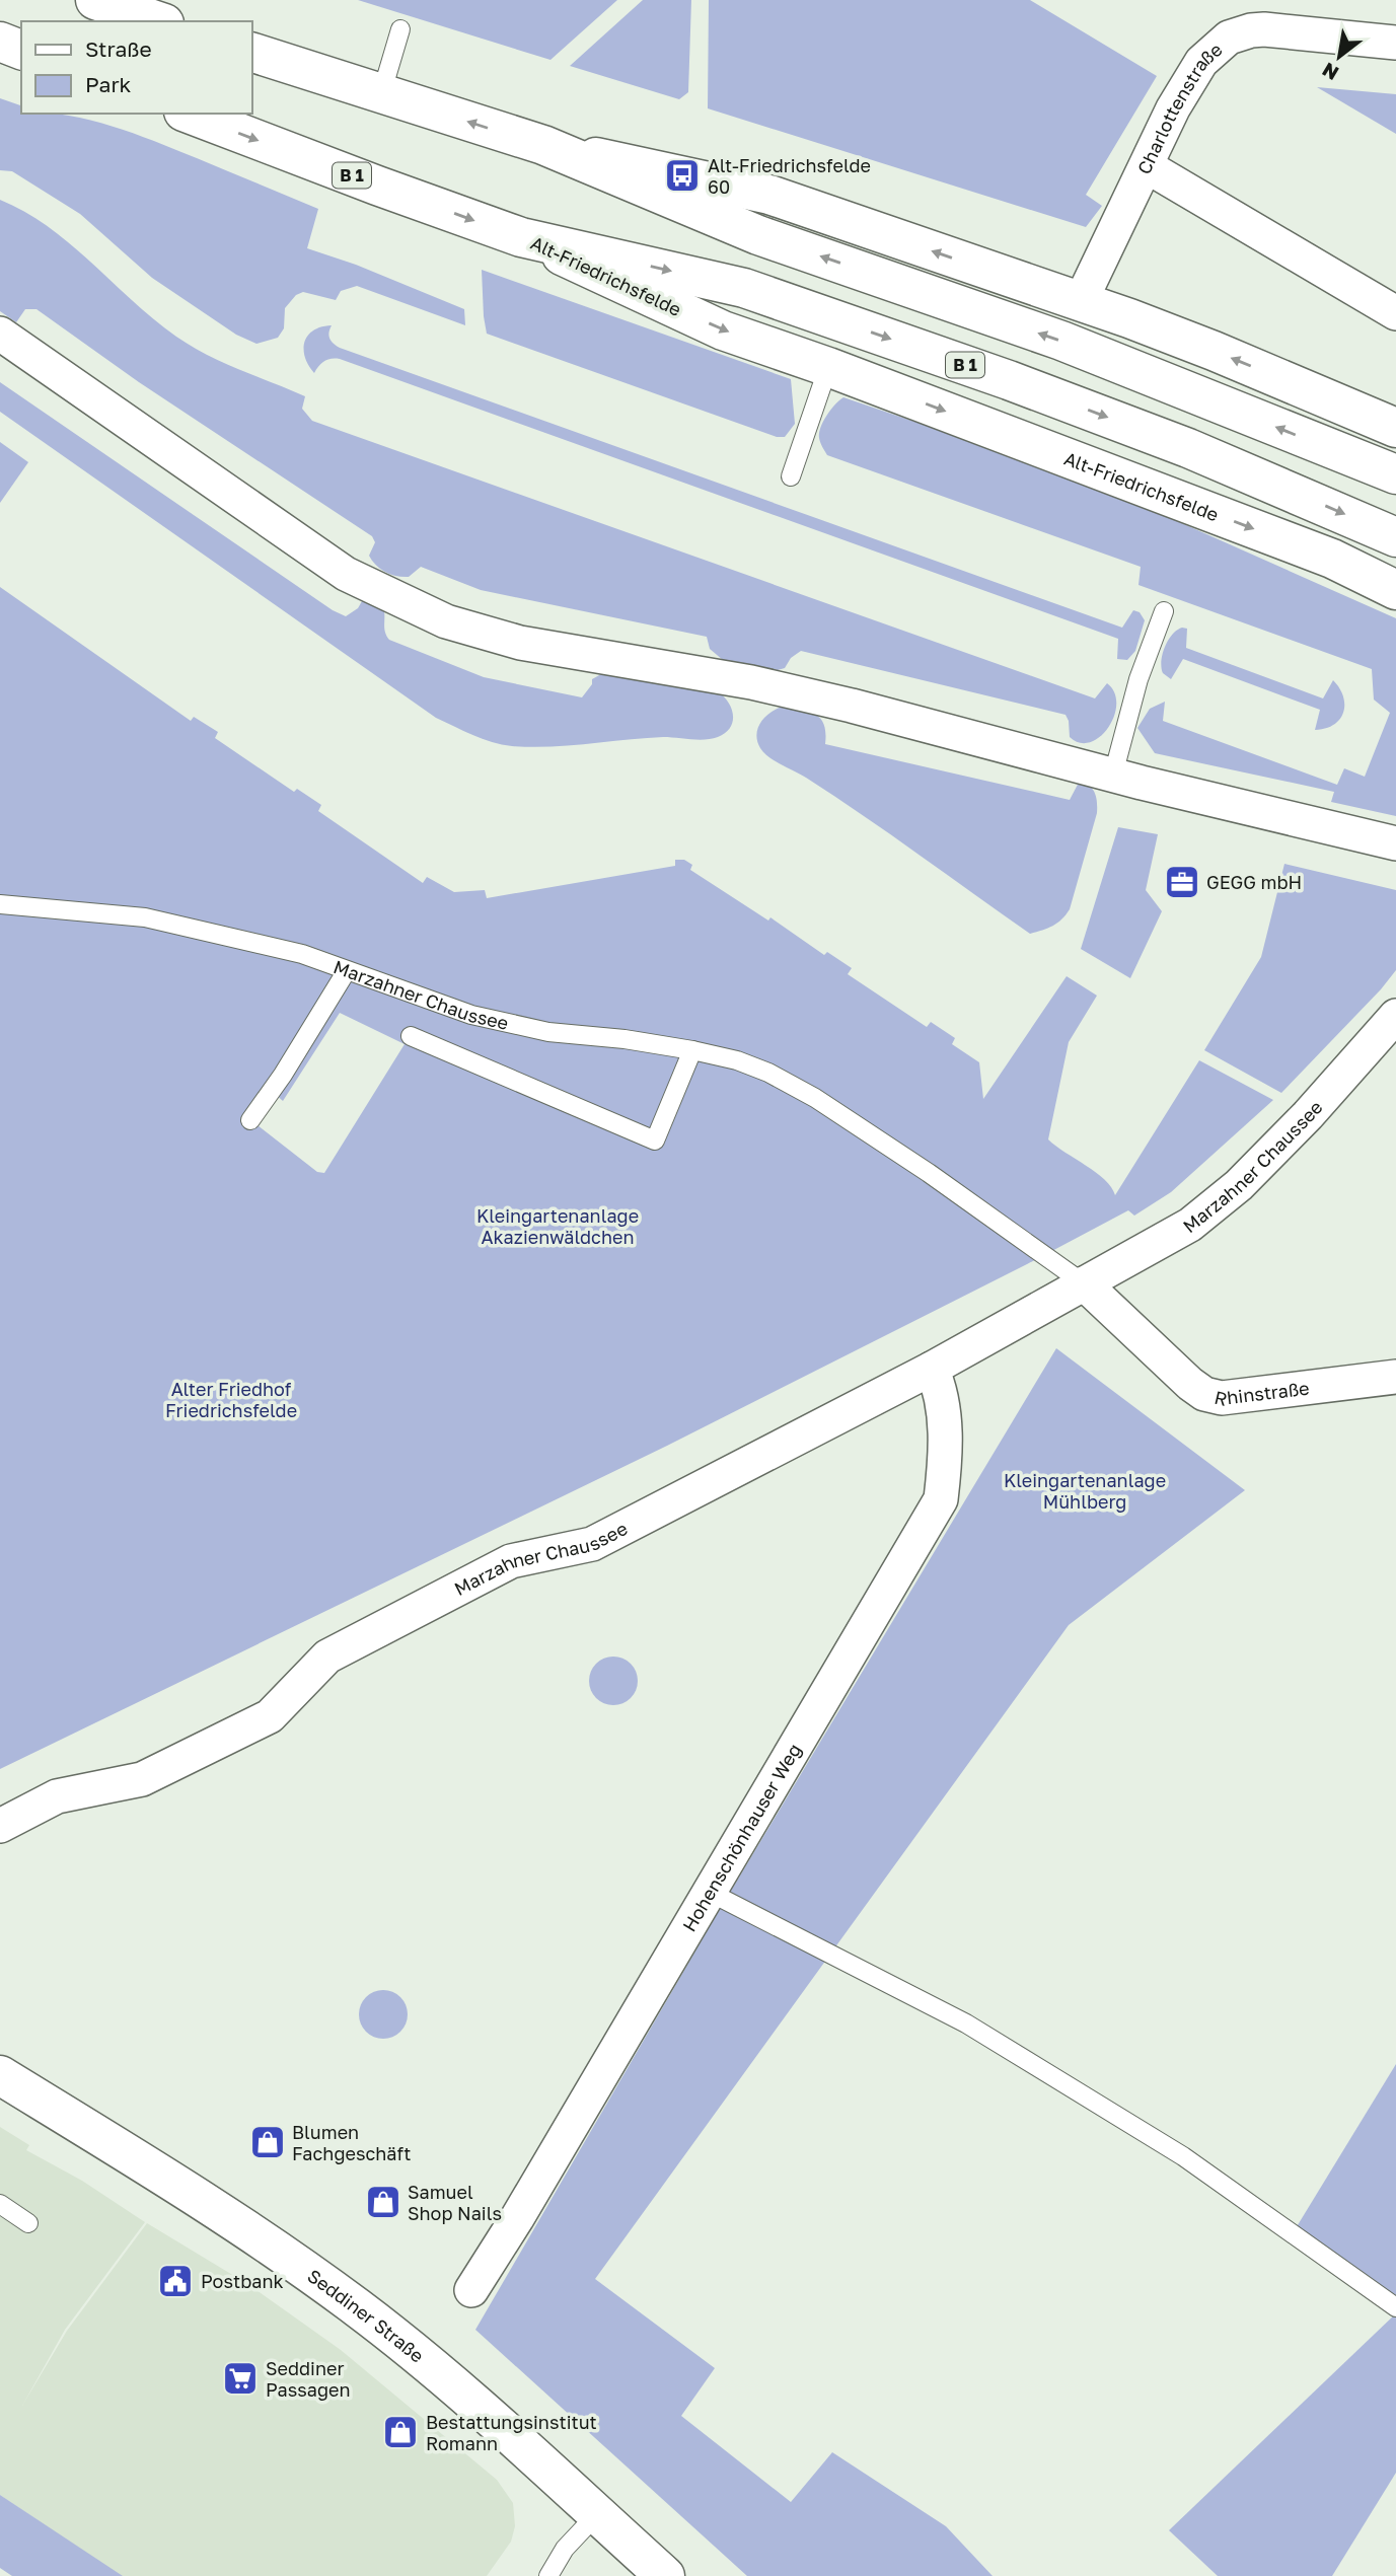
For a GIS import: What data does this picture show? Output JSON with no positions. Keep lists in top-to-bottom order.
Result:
{
  "streets": {
    "main road": ["B 1", "Alt-Friedrichsfelde", "Seddiner Straße"],
    "street": [
      "Charlottenstraße",
      "Marzahner Chaussee",
      "Rhinstraße",
      "Hohenschönhauser Weg"
    ]
  },
  "crossings": [
    ["B 1", "Alt-Friedrichsfelde"],
    ["Marzahner Chaussee", "Rhinstraße"],
    ["Marzahner Chaussee", "Hohenschönhauser Weg"]
  ],
  "parks": ["Kleingartenanlage Akazienwäldchen", "Alter Friedhof Friedrichsfelde", "Kleingartenanlage Mühlberg"],
  "places": {
    "bus stop": ["Alt-Friedrichsfelde 60"],
    "office": ["GEGG mbH"],
    "shop": ["Blumen Fachgeschäft", "Samuel Shop Nails", "Bestattungsinstitut Romann"],
    "public building": ["Postbank"],
    "supermarket": ["Seddiner Passagen"]
  },
  "legend": ["Straße", "Park"],
  "north": "bottom left"
}
